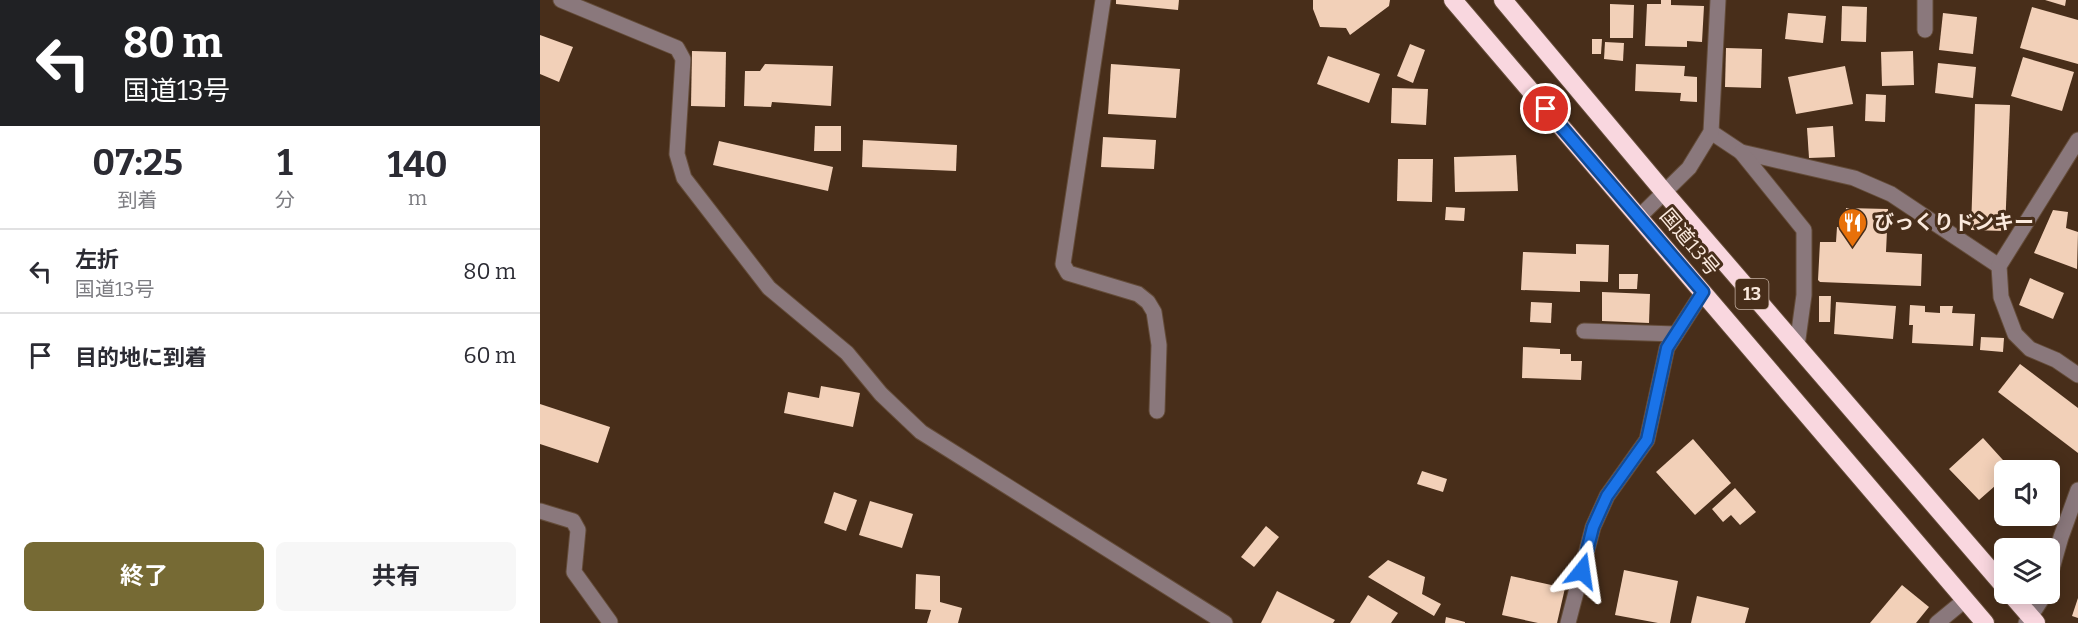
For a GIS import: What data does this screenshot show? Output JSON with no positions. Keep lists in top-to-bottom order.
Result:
{
  "streets": {
    "highway": ["国道13号", "13"]
  },
  "places": {
    "restaurant": ["びっくりドンキー"]
  },
  "page": {
    "turn": ["80 m", "国道13号"],
    "eta": [
      "07:25",
      "到着",
      "1",
      "分",
      "140",
      "m"
    ],
    "list": [
      {
        "name": "左折",
        "note": "国道13号",
        "value": "80 m"
      },
      {
        "name": "目的地に到着",
        "value": "60 m"
      }
    ],
    "buttons": ["終了", "共有"]
  }
}
